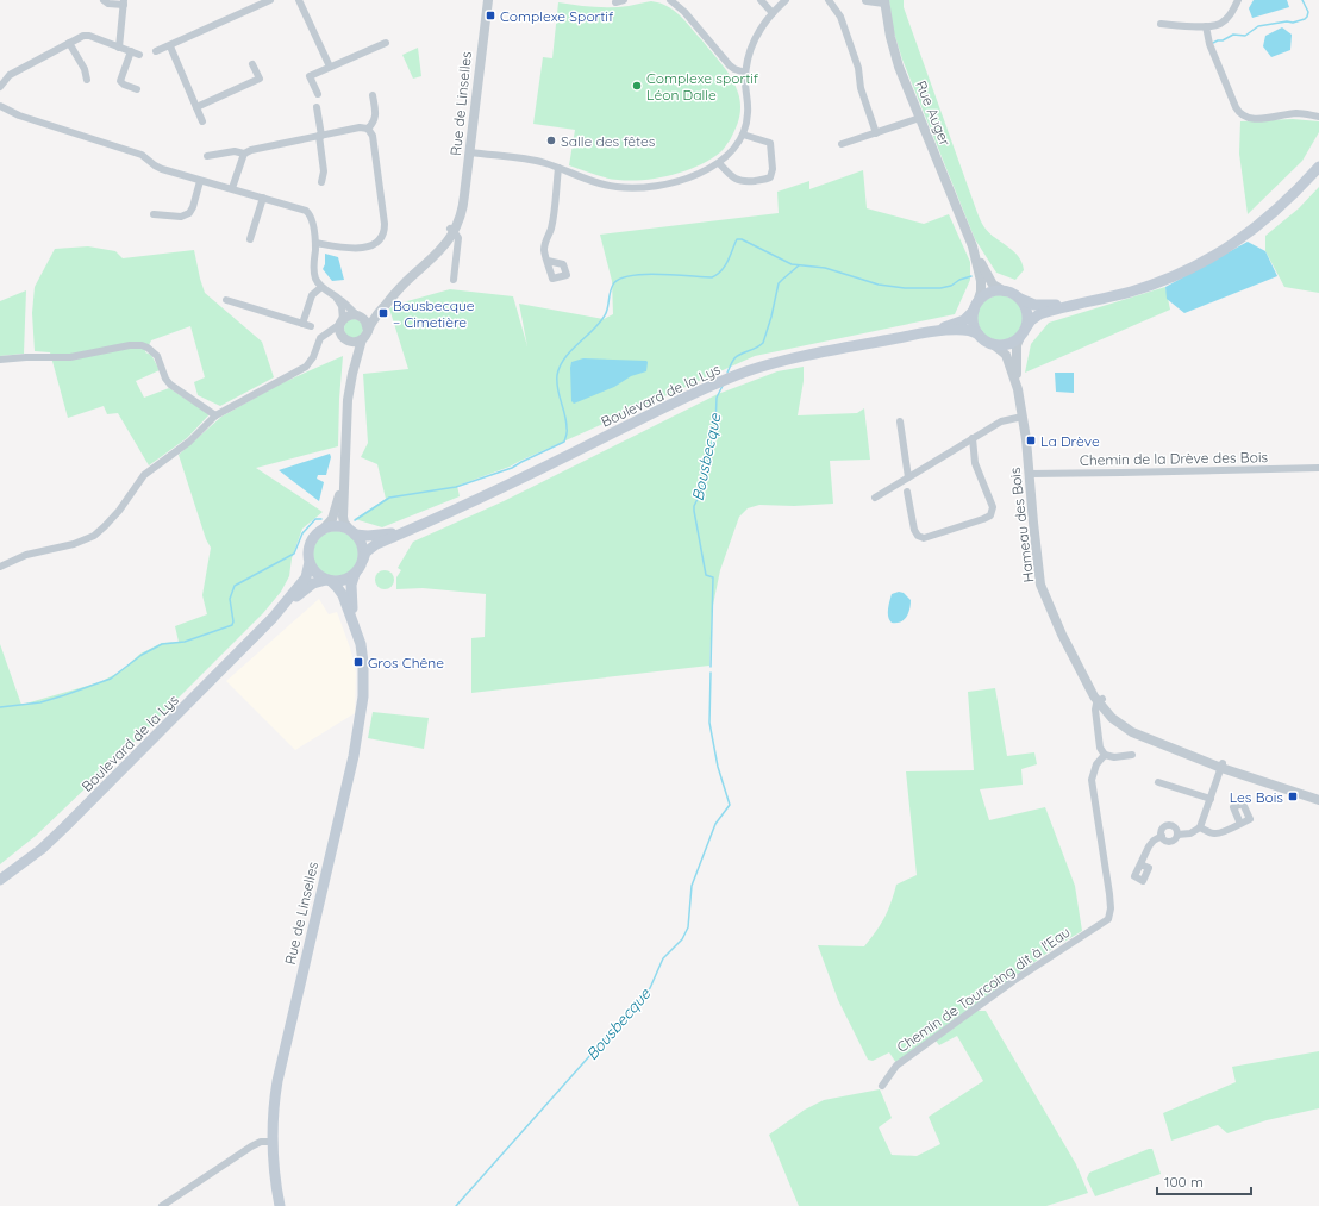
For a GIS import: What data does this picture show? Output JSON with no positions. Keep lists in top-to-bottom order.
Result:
{
  "streets": {
    "main road": ["Rue de Linselles", "Boulevard de la Lys"],
    "street": [
      "Rue Auger",
      "Chemin de la Drève des Bois",
      "Hameau des Bois",
      "Chemin de Tourcoing dit à l'Eau"
    ]
  },
  "crossings": [
    ["Rue de Linselles", "Boulevard de la Lys"],
    ["Rue Auger", "Boulevard de la Lys"],
    ["Rue Auger", "Hameau des Bois"],
    ["Boulevard de la Lys", "Hameau des Bois"],
    ["Chemin de la Drève des Bois", "Hameau des Bois"]
  ],
  "water": ["Bousbecque"],
  "places": {
    "transit": [
      "Complexe Sportif",
      "Bousbecque – Cimetière",
      "La Drève",
      "Gros Chêne",
      "Les Bois"
    ],
    "other": ["Complexe sportif Léon Dalle", "Salle des fêtes"]
  },
  "scale_bar": "100 m"
}
